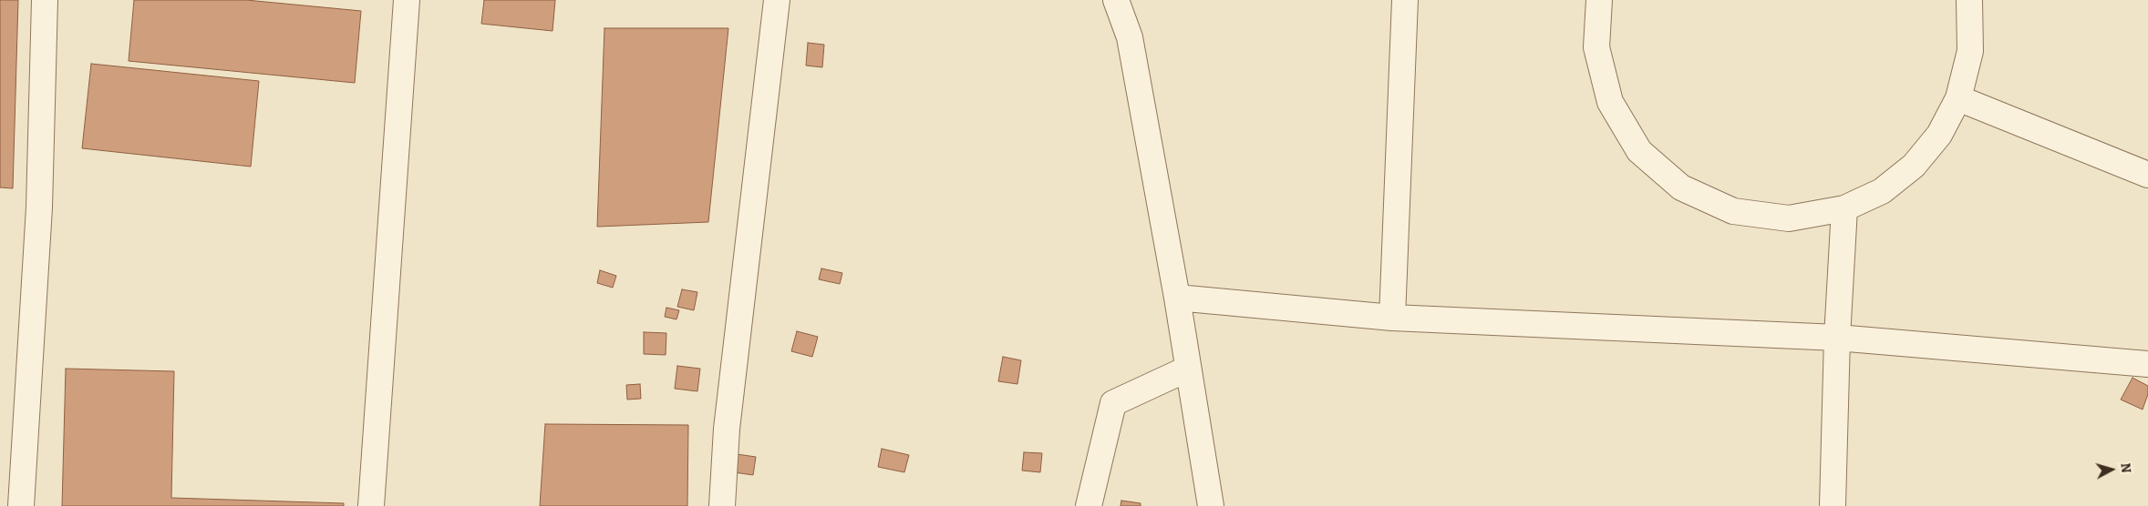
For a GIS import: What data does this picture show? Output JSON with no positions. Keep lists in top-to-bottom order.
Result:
{
  "north": "right"
}
